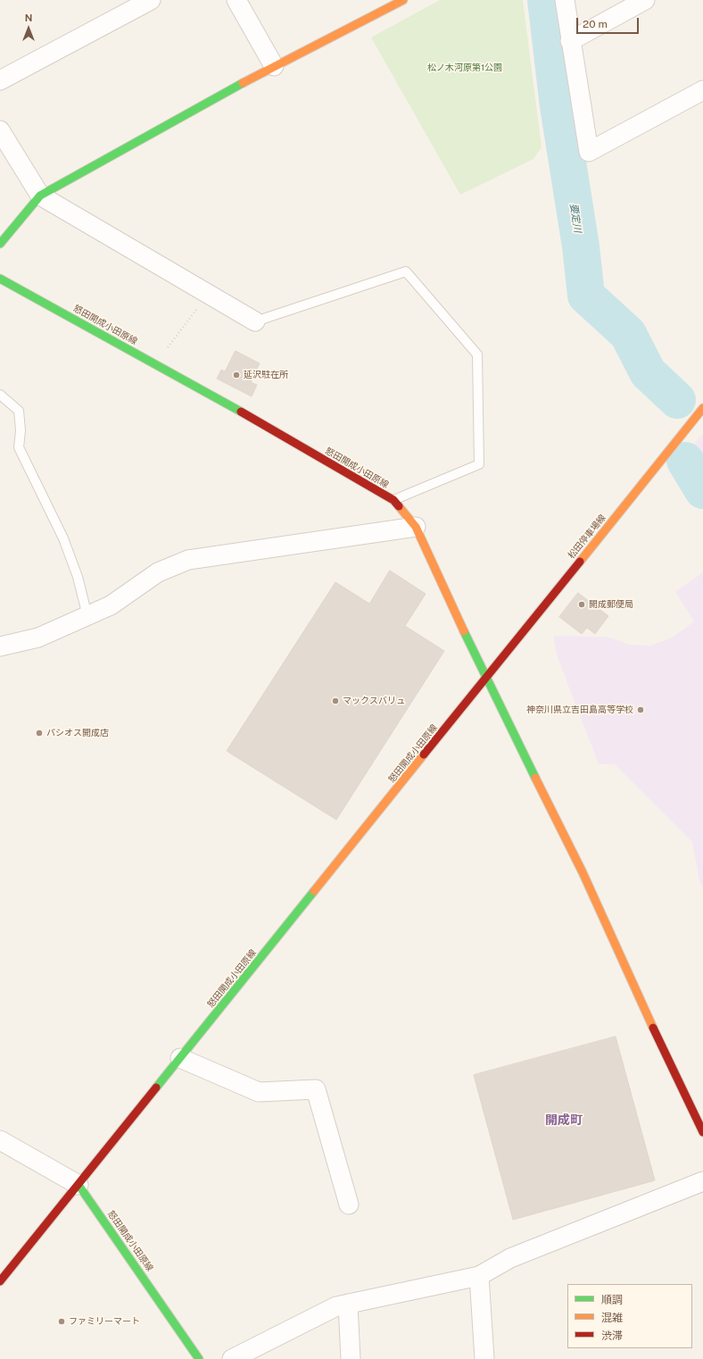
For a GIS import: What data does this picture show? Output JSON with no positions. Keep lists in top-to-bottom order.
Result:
{
  "streets": {
    "main road": ["怒田開成小田原線", "松田停車場線"]
  },
  "crossings": [
    ["怒田開成小田原線", "松田停車場線"]
  ],
  "districts": ["開成町"],
  "water": ["要定川"],
  "parks": ["松ノ木河原第1公園"],
  "places": [
    "延沢駐在所",
    "開成郵便局",
    "マックスバリュ",
    "神奈川県立吉田島高等学校",
    "パシオス開成店",
    "ファミリーマート"
  ],
  "legend": ["順調", "混雑", "渋滞"],
  "scale_bar": "20 m",
  "north": "top"
}
